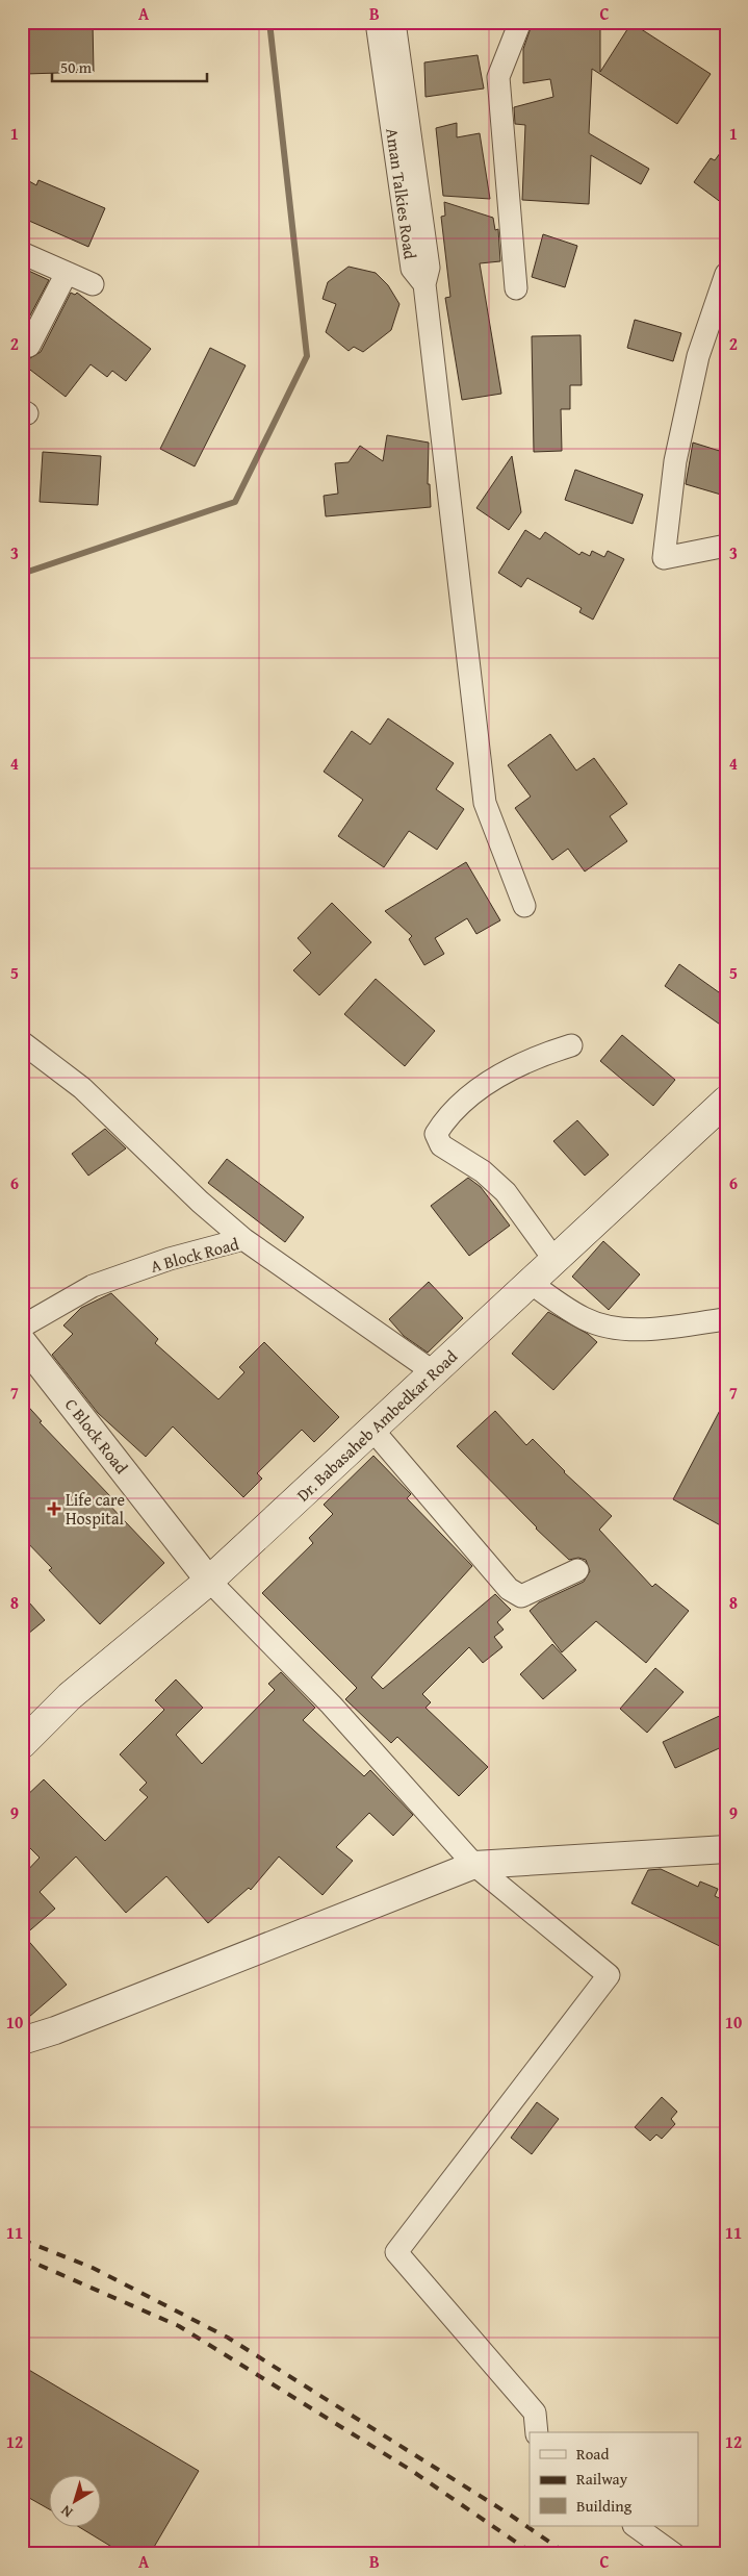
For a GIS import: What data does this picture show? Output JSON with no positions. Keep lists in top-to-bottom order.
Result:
{
  "streets": {
    "main road": ["Dr. Babasaheb Ambedkar Road"],
    "street": ["Aman Talkies Road", "A Block Road", "C Block Road"]
  },
  "crossings": [
    ["A Block Road", "Dr. Babasaheb Ambedkar Road"],
    ["Dr. Babasaheb Ambedkar Road", "C Block Road"]
  ],
  "places": {
    "health": ["Life care Hospital"]
  },
  "legend": ["Road", "Railway", "Building"],
  "scale_bar": "50 m",
  "north": "bottom left",
  "grid": {
    "columns": ["A", "B", "C"],
    "rows": [
      "1",
      "2",
      "3",
      "4",
      "5",
      "6",
      "7",
      "8",
      "9",
      "10",
      "11",
      "12"
    ]
  }
}
